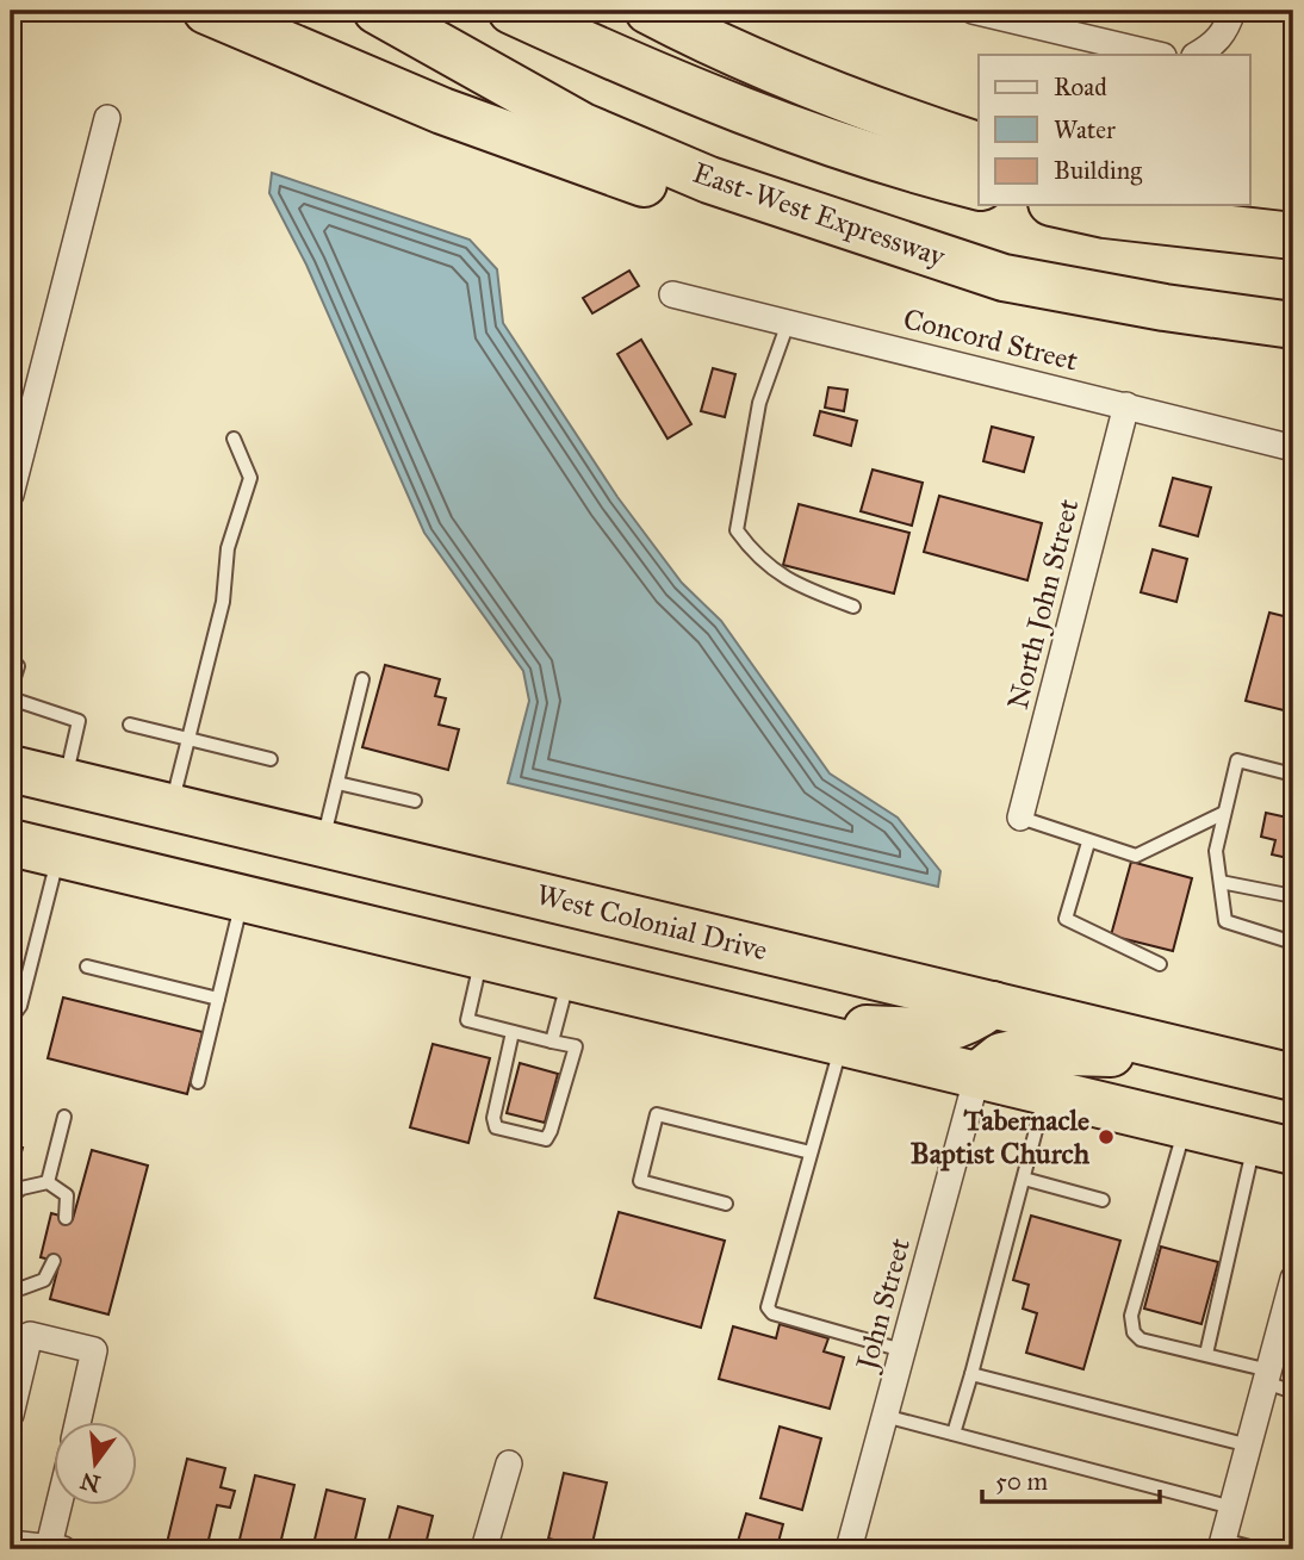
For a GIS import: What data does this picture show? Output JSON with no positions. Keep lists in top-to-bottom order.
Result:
{
  "streets": {
    "highway": ["East-West Expressway", "West Colonial Drive"],
    "street": ["Concord Street", "North John Street", "John Street"]
  },
  "crossings": [
    ["Concord Street", "North John Street"]
  ],
  "places": ["Tabernacle Baptist Church"],
  "legend": ["Road", "Water", "Building"],
  "scale_bar": "50 m",
  "north": "bottom"
}
